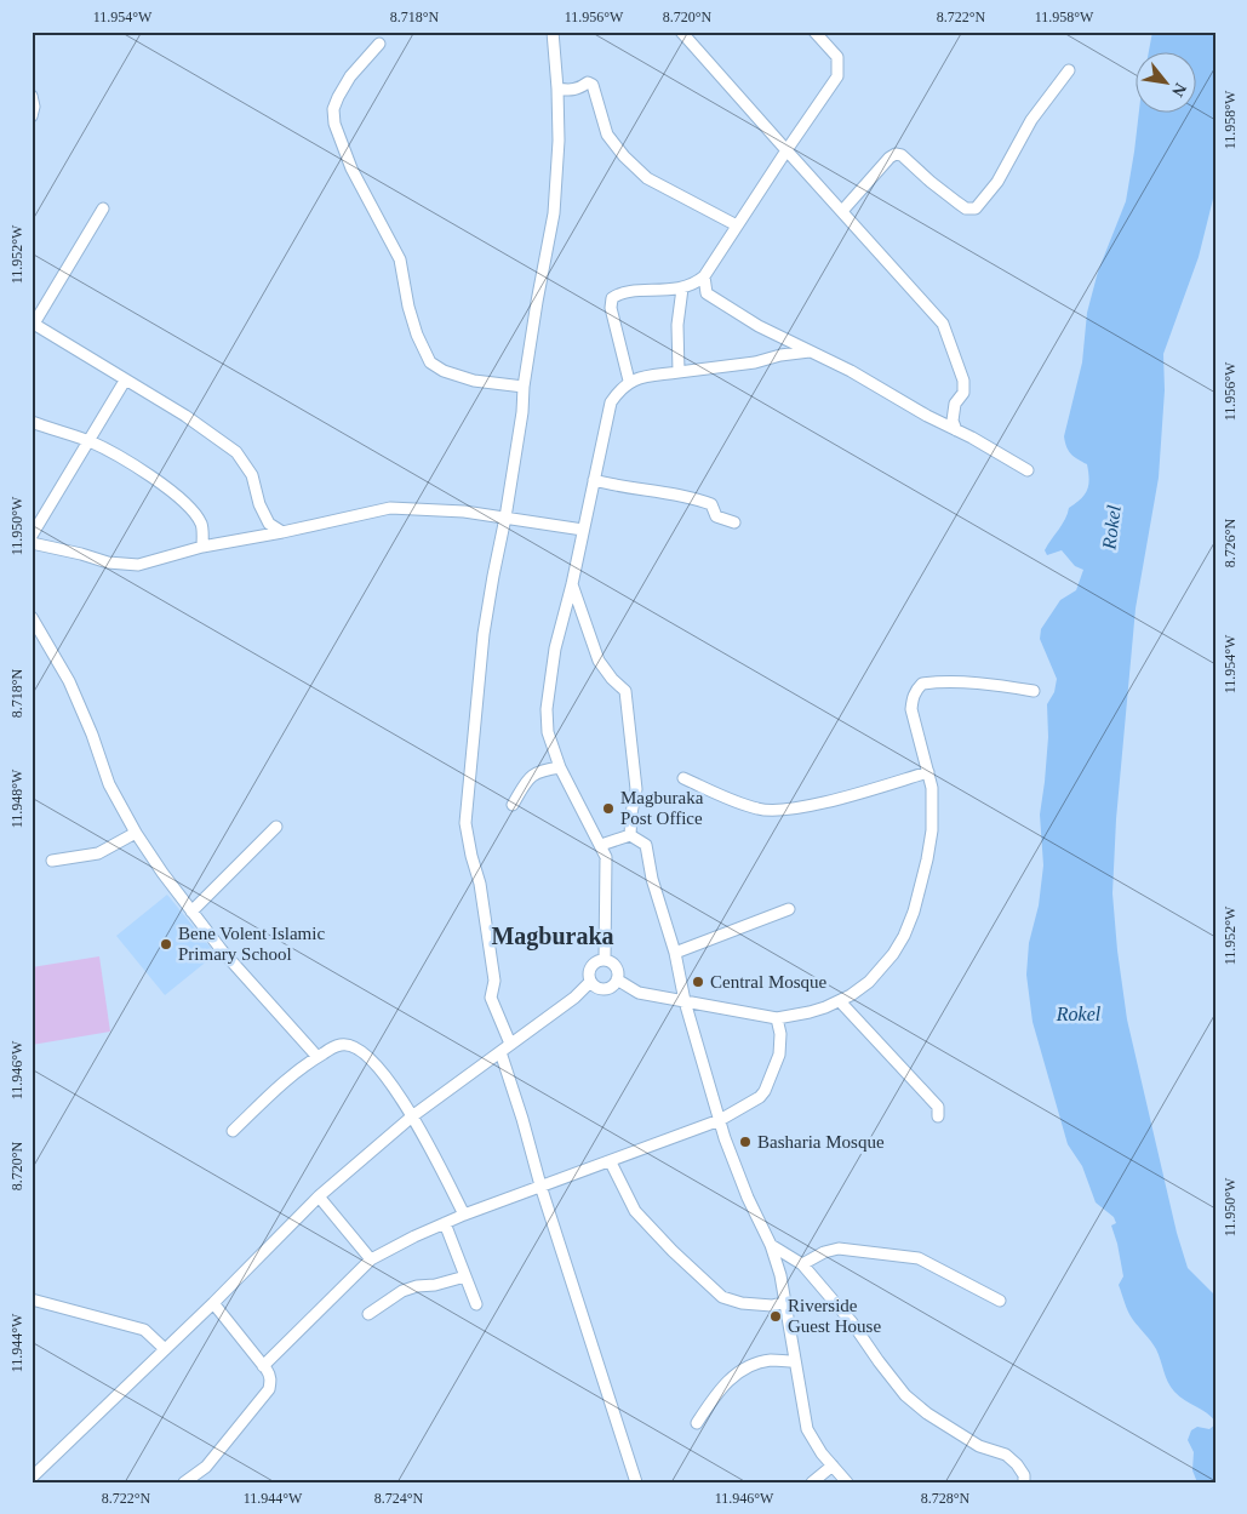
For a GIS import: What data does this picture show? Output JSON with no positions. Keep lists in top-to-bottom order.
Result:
{
  "districts": ["Magburaka"],
  "water": ["Rokel"],
  "places": [
    "Magburaka Post Office",
    "Bene Volent Islamic Primary School",
    "Central Mosque",
    "Basharia Mosque",
    "Riverside Guest House"
  ],
  "north": "bottom right",
  "coordinates": [
    "11.954°W",
    "8.718°N",
    "11.956°W",
    "8.720°N",
    "8.722°N",
    "11.958°W",
    "11.952°W",
    "11.950°W",
    "8.726°N",
    "11.948°W",
    "11.946°W",
    "11.944°W",
    "8.724°N",
    "8.728°N"
  ]
}
